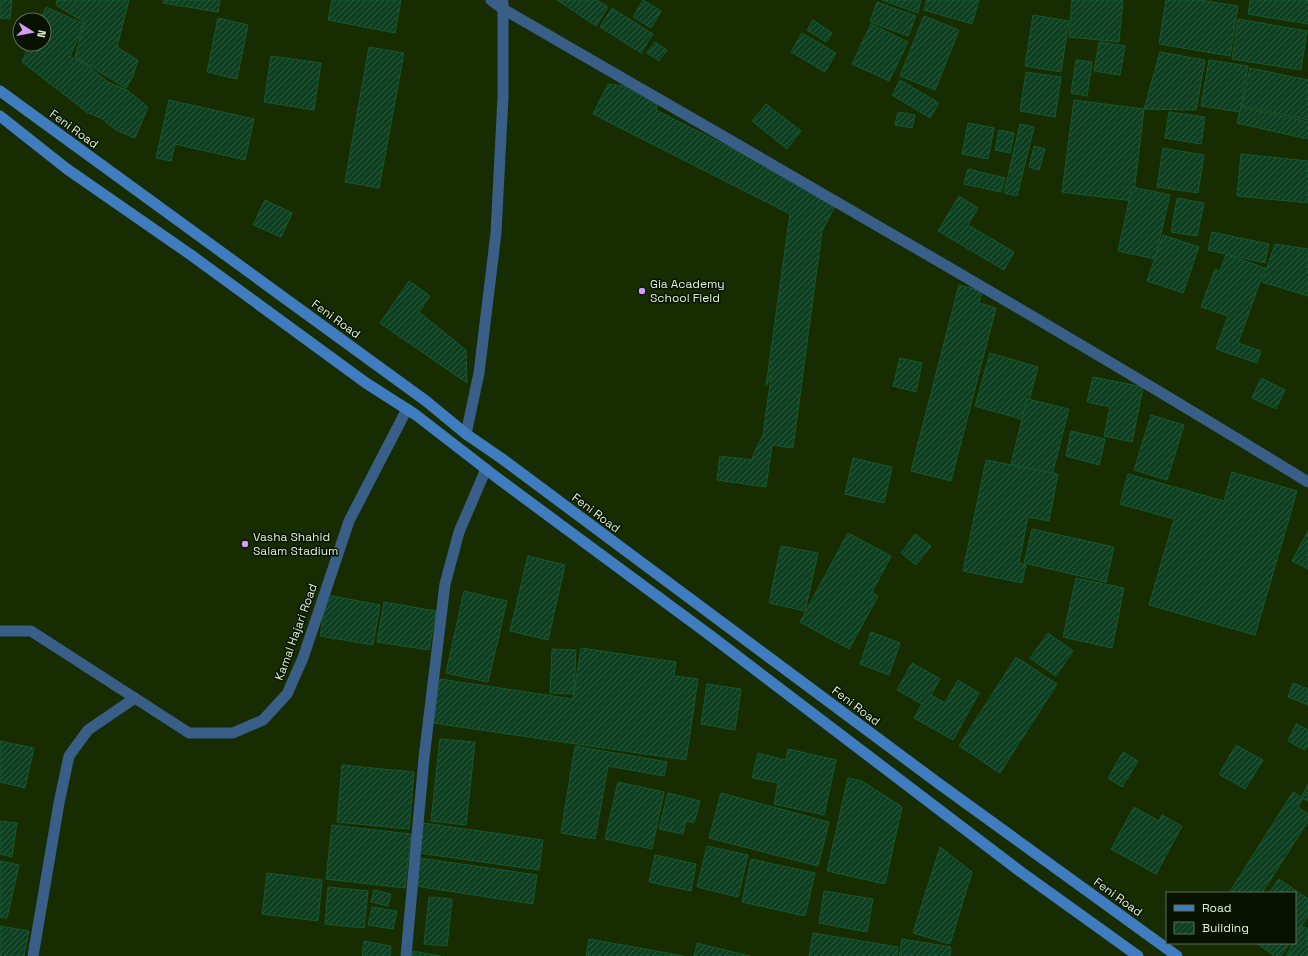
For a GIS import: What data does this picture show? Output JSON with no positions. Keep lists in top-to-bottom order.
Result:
{
  "streets": {
    "main road": ["Feni Road"],
    "street": ["Kamal Hajari Road"]
  },
  "places": ["Gia Academy School Field", "Vasha Shahid Salam Stadium"],
  "legend": ["Road", "Building"],
  "north": "right"
}
